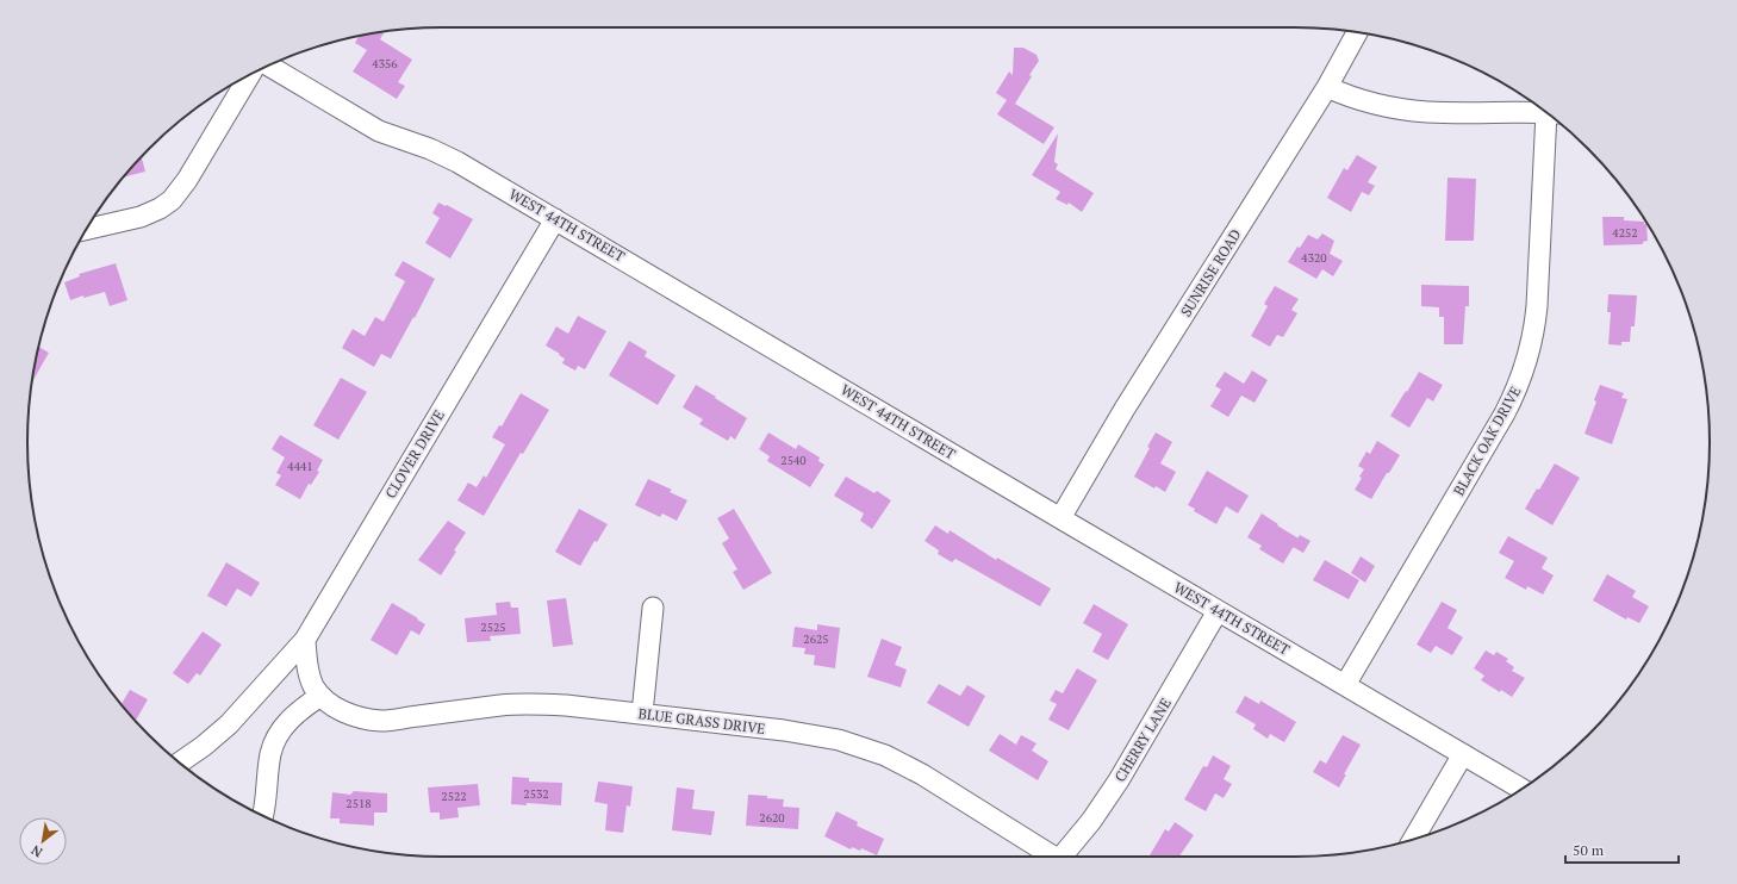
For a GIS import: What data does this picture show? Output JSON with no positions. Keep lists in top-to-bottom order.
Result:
{
  "streets": {
    "street": [
      "WEST 44TH STREET",
      "SUNRISE ROAD",
      "BLACK OAK DRIVE",
      "CLOVER DRIVE",
      "BLUE GRASS DRIVE",
      "CHERRY LANE"
    ]
  },
  "crossings": [
    ["WEST 44TH STREET", "SUNRISE ROAD"],
    ["WEST 44TH STREET", "BLACK OAK DRIVE"],
    ["WEST 44TH STREET", "CLOVER DRIVE"],
    ["WEST 44TH STREET", "CHERRY LANE"]
  ],
  "house_numbers": [
    "4356",
    "4252",
    "4320",
    "2540",
    "4441",
    "2525",
    "2625",
    "2532",
    "2522",
    "2518",
    "2620"
  ],
  "scale_bar": "50 m",
  "north": "bottom left"
}
